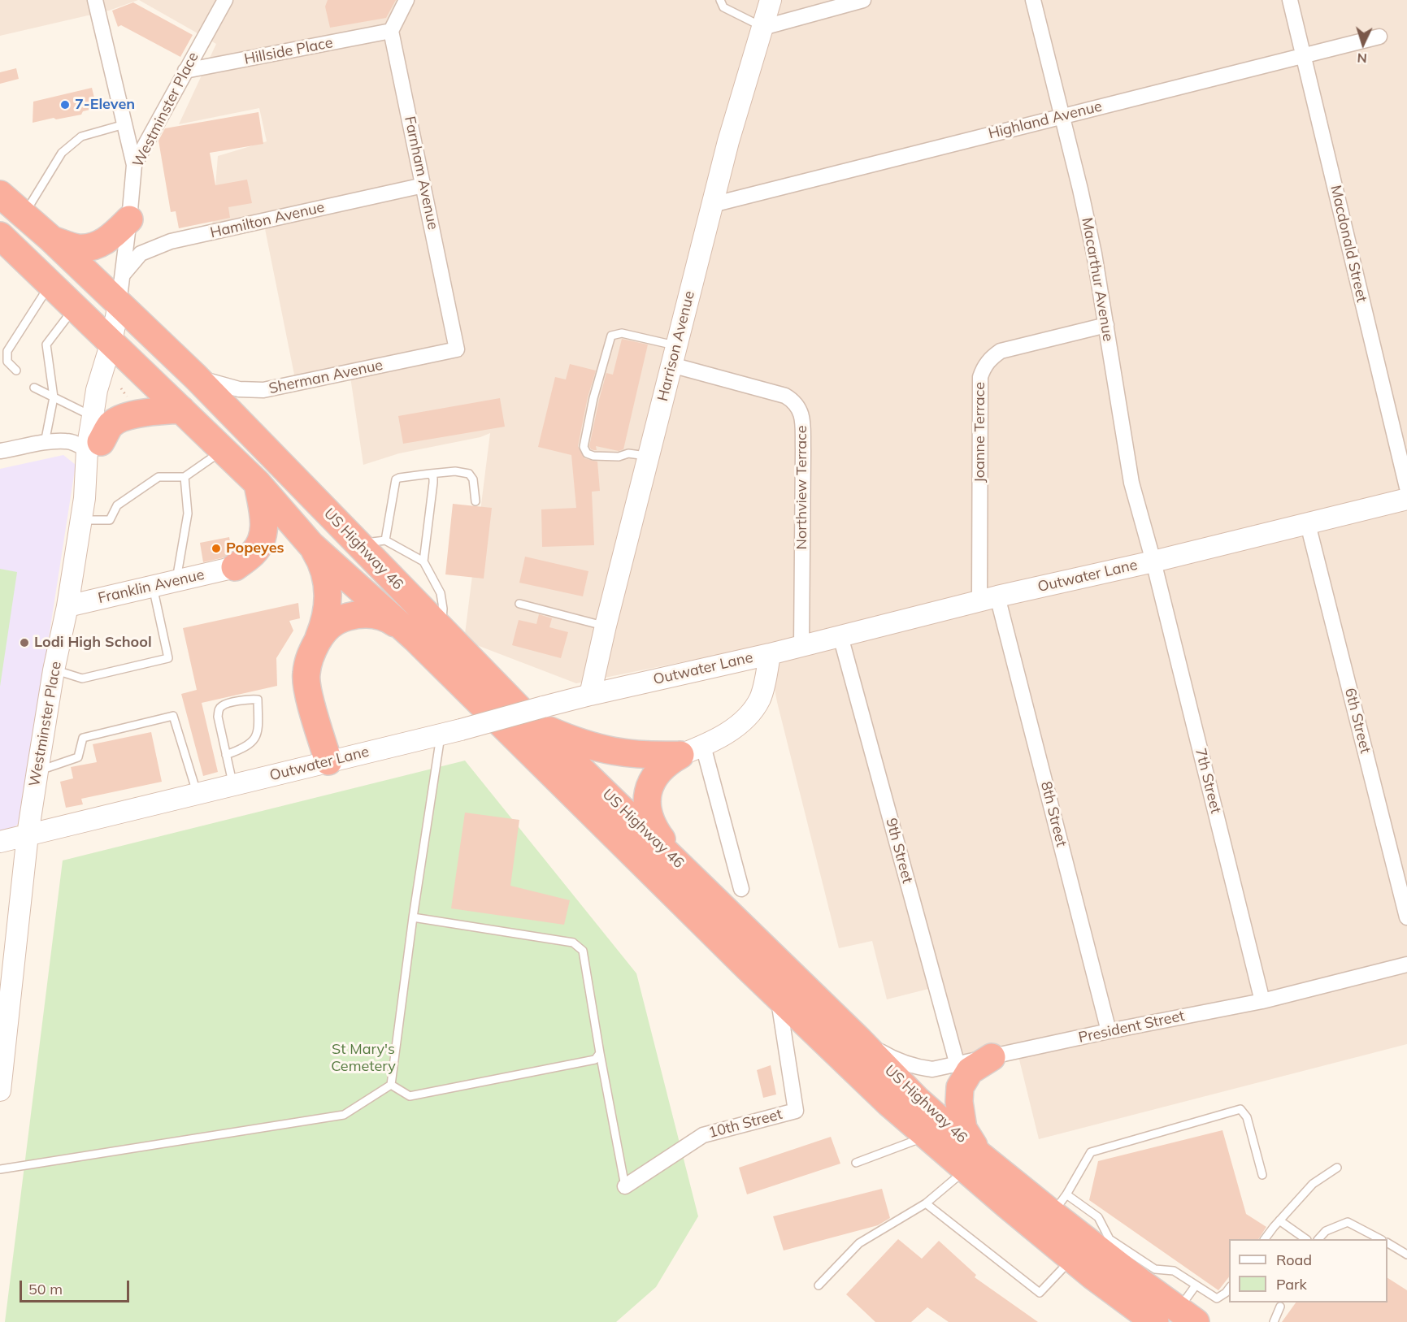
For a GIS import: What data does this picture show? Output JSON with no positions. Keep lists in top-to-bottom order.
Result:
{
  "streets": {
    "highway": ["US Highway 46"],
    "street": [
      "Hillside Place",
      "Westminster Place",
      "Highland Avenue",
      "Farnham Avenue",
      "Hamilton Avenue",
      "Macdonald Street",
      "Macarthur Avenue",
      "Harrison Avenue",
      "Sherman Avenue",
      "Joanne Terrace",
      "Northview Terrace",
      "Outwater Lane",
      "Franklin Avenue",
      "6th Street",
      "7th Street",
      "8th Street",
      "9th Street",
      "President Street",
      "10th Street"
    ]
  },
  "crossings": [
    ["Hillside Place", "Westminster Place"],
    ["Hillside Place", "Farnham Avenue"],
    ["Westminster Place", "Hamilton Avenue"],
    ["Westminster Place", "US Highway 46"],
    ["Westminster Place", "Outwater Lane"],
    ["Westminster Place", "Franklin Avenue"],
    ["Highland Avenue", "Macdonald Street"],
    ["Highland Avenue", "Macarthur Avenue"],
    ["Highland Avenue", "Harrison Avenue"],
    ["Farnham Avenue", "Hamilton Avenue"],
    ["Farnham Avenue", "Sherman Avenue"],
    ["Macarthur Avenue", "Joanne Terrace"],
    ["Macarthur Avenue", "Outwater Lane"],
    ["Macarthur Avenue", "7th Street"],
    ["Harrison Avenue", "Northview Terrace"],
    ["Harrison Avenue", "Outwater Lane"],
    ["Sherman Avenue", "US Highway 46"],
    ["Joanne Terrace", "Outwater Lane"],
    ["Joanne Terrace", "8th Street"],
    ["Northview Terrace", "Outwater Lane"],
    ["US Highway 46", "Outwater Lane"],
    ["US Highway 46", "President Street"],
    ["US Highway 46", "10th Street"],
    ["Outwater Lane", "6th Street"],
    ["Outwater Lane", "7th Street"],
    ["Outwater Lane", "8th Street"],
    ["Outwater Lane", "9th Street"],
    ["7th Street", "President Street"],
    ["8th Street", "President Street"],
    ["9th Street", "President Street"]
  ],
  "parks": ["St Mary's Cemetery"],
  "places": ["7-Eleven", "Popeyes", "Lodi High School"],
  "legend": ["Road", "Park"],
  "scale_bar": "50 m",
  "north": "bottom"
}
